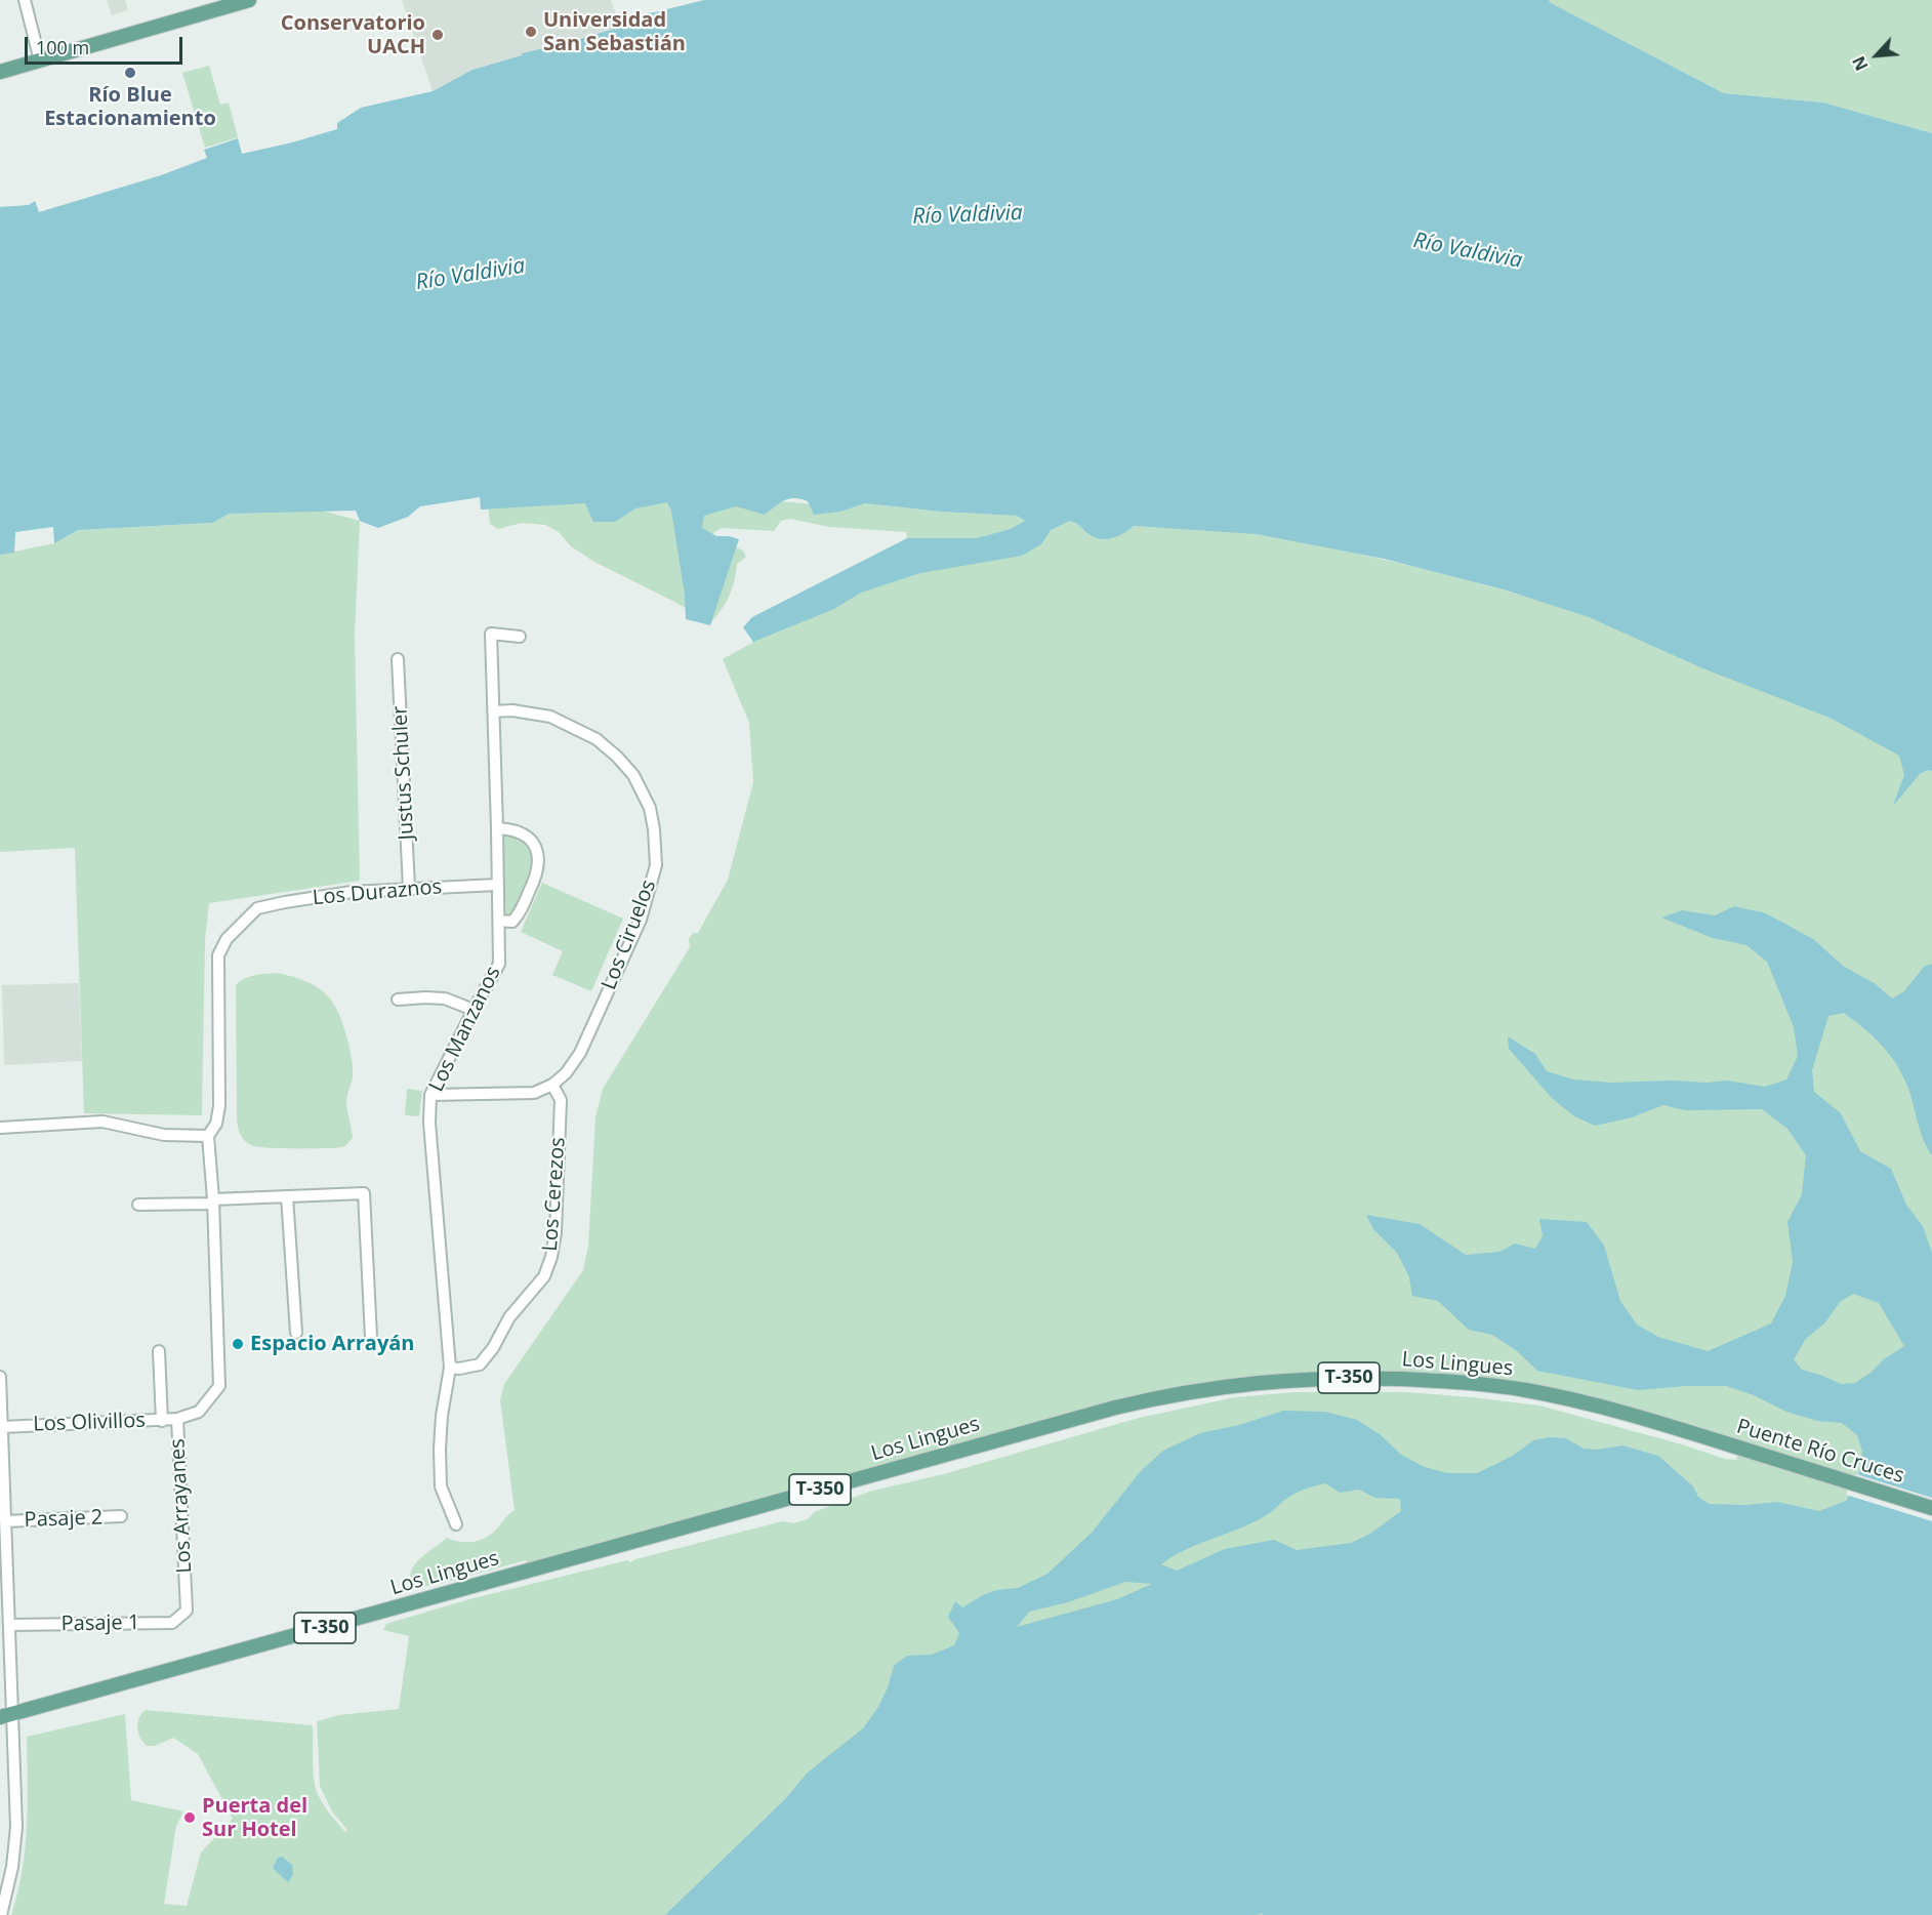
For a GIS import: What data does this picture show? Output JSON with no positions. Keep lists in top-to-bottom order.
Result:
{
  "streets": {
    "main road": ["Los Lingues", "T-350", "Puente Río Cruces"],
    "street": [
      "Justus Schuler",
      "Los Duraznos",
      "Los Ciruelos",
      "Los Manzanos",
      "Los Cerezos",
      "Los Olivillos",
      "Los Arrayanes",
      "Pasaje 2",
      "Pasaje 1"
    ]
  },
  "crossings": [
    ["Justus Schuler", "Los Duraznos"],
    ["Los Duraznos", "Los Manzanos"],
    ["Los Duraznos", "Los Arrayanes"],
    ["Los Ciruelos", "Los Manzanos"],
    ["Los Ciruelos", "Los Cerezos"],
    ["Los Manzanos", "Los Cerezos"],
    ["Los Lingues", "Puente Río Cruces"],
    ["Los Olivillos", "Los Arrayanes"],
    ["Los Arrayanes", "Pasaje 1"]
  ],
  "water": ["Río Valdivia"],
  "places": [
    "Universidad San Sebastián",
    "Conservatorio UACH",
    "Río Blue Estacionamiento",
    "Espacio Arrayán",
    "Puerta del Sur Hotel"
  ],
  "scale_bar": "100 m",
  "north": "bottom left"
}
